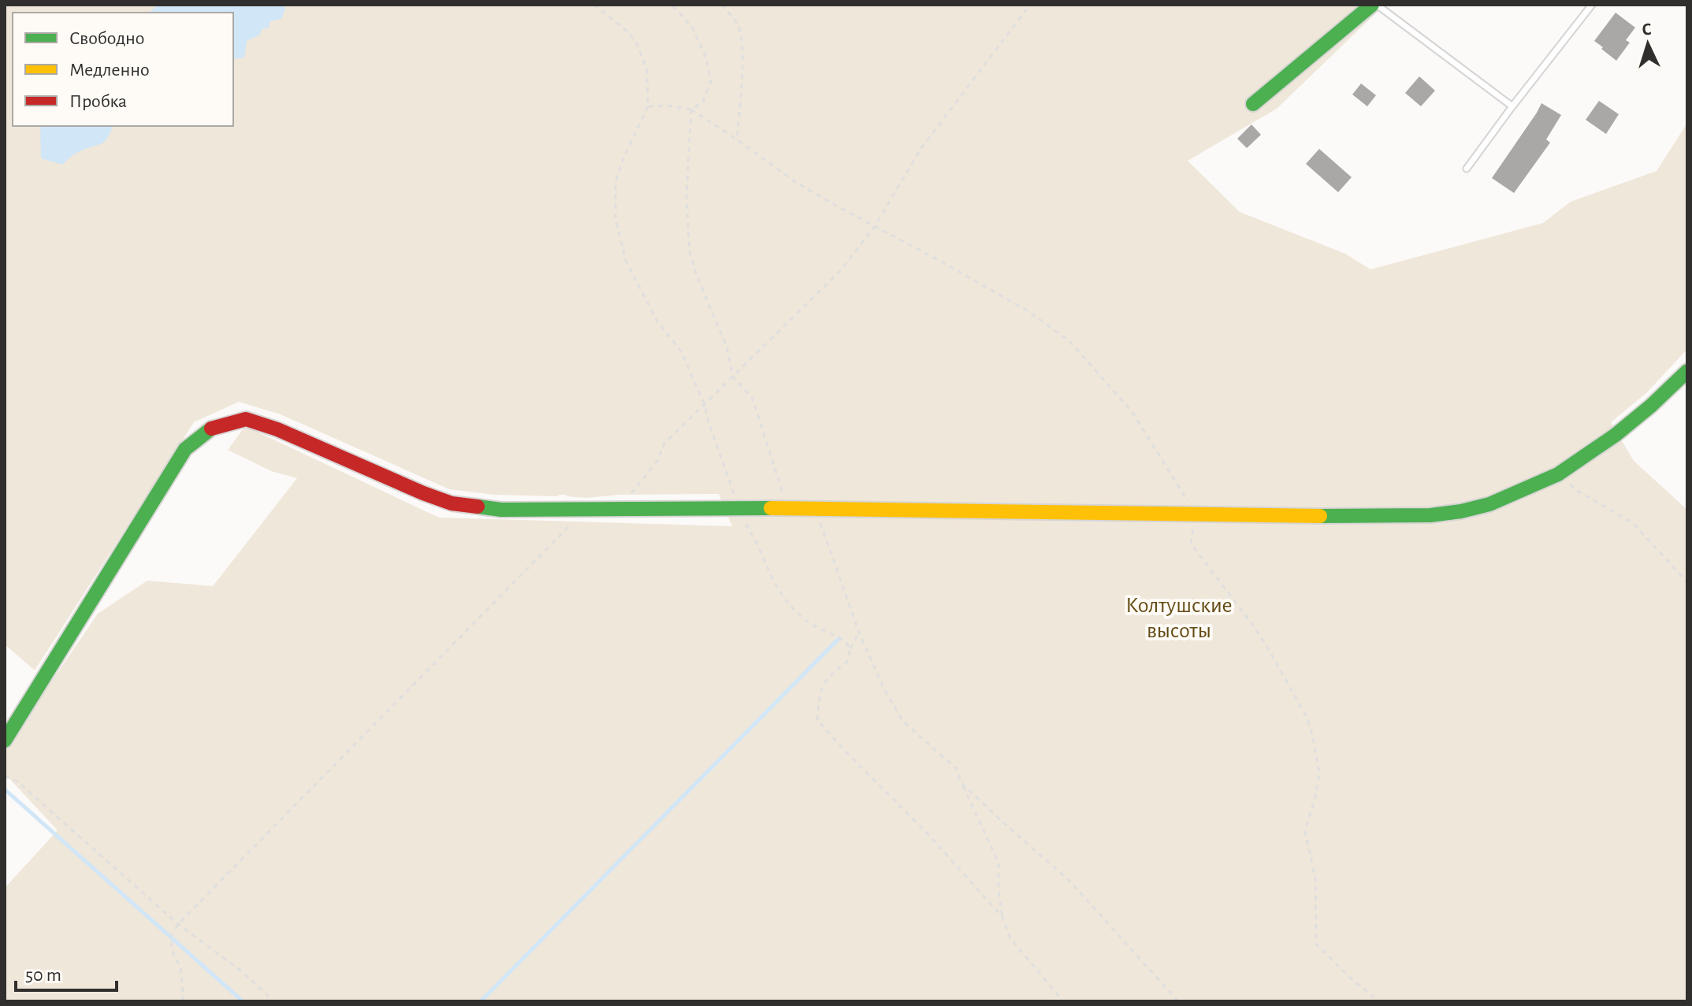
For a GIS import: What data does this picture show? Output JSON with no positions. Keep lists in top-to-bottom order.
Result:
{
  "parks": ["Колтушские высоты"],
  "legend": ["Свободно", "Медленно", "Пробка"],
  "scale_bar": "50 m",
  "north": "top"
}
